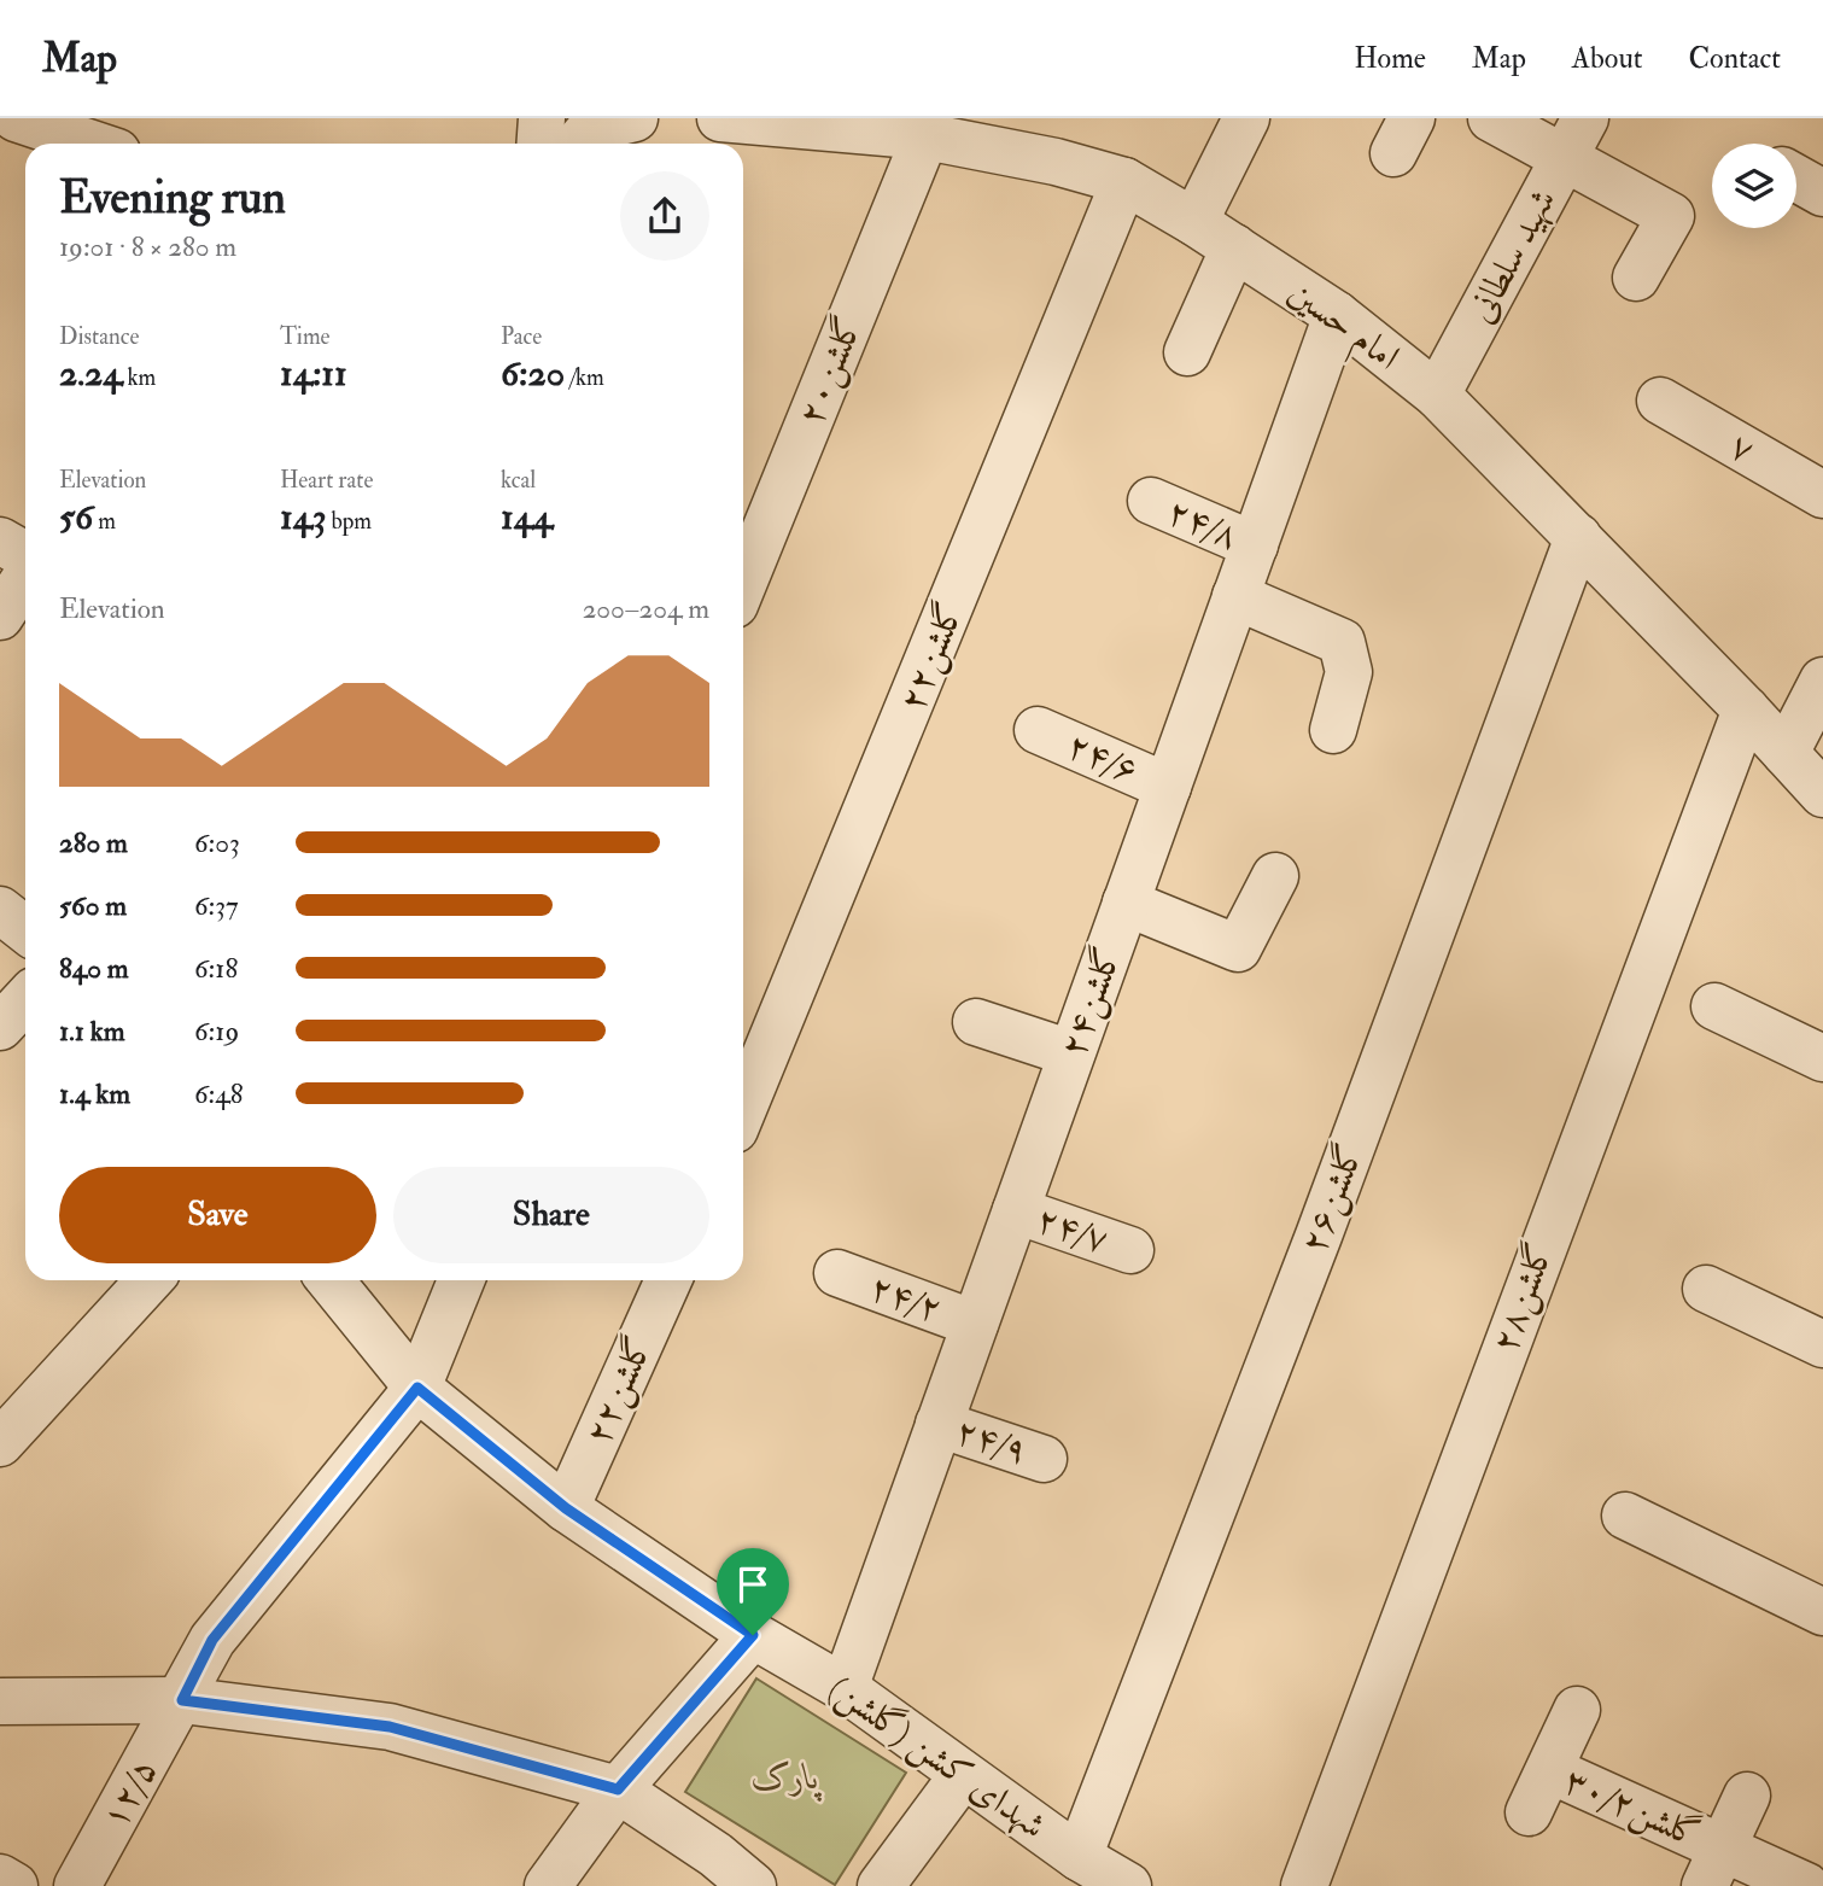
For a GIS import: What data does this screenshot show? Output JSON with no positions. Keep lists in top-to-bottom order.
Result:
{
  "streets": {
    "street": [
      "شهید سلطانی",
      "امام حسین",
      "گلشن۲۰",
      "۷",
      "۲۴/۸",
      "گلشن۲۲",
      "۲۴/۶",
      "گلشن۲۴",
      "گلشن۲۶",
      "۲۴/۷",
      "گلشن۲۸",
      "۲۴/۲",
      "۲۴/۹",
      "شهدای کشن (گلشن)",
      "۱۲/۵",
      "گلشن۳۰/۲"
    ]
  },
  "crossings": [
    ["شهید سلطانی", "امام حسین"],
    ["امام حسین", "گلشن۲۰"],
    ["امام حسین", "گلشن۲۲"],
    ["امام حسین", "گلشن۲۴"],
    ["امام حسین", "گلشن۲۶"],
    ["امام حسین", "گلشن۲۸"],
    ["۲۴/۸", "گلشن۲۴"],
    ["گلشن۲۲", "شهدای کشن (گلشن)"],
    ["۲۴/۶", "گلشن۲۴"],
    ["گلشن۲۴", "۲۴/۷"],
    ["گلشن۲۴", "۲۴/۲"],
    ["گلشن۲۴", "۲۴/۹"],
    ["گلشن۲۴", "شهدای کشن (گلشن)"],
    ["گلشن۲۶", "شهدای کشن (گلشن)"],
    ["شهدای کشن (گلشن)", "۱۲/۵"]
  ],
  "parks": ["پارک"],
  "page": {
    "header": "Map",
    "nav": [
      "Home",
      "Map",
      "About",
      "Contact"
    ],
    "heading": ["Evening run", "19:01 · 8 × 280 m"],
    "stats": [
      ["Distance", "2.24 km"],
      ["Time", "14:11"],
      ["Pace", "6:20 /km"],
      ["Elevation", "56 m"],
      ["Heart rate", "143 bpm"],
      ["kcal", "144"]
    ],
    "chart": ["Elevation", "200–204 m"],
    "list": [
      {
        "name": "280 m",
        "note": "6:03"
      },
      {
        "name": "560 m",
        "note": "6:37"
      },
      {
        "name": "840 m",
        "note": "6:18"
      },
      {
        "name": "1.1 km",
        "note": "6:19"
      },
      {
        "name": "1.4 km",
        "note": "6:48"
      }
    ],
    "buttons": ["Save", "Share"]
  }
}
